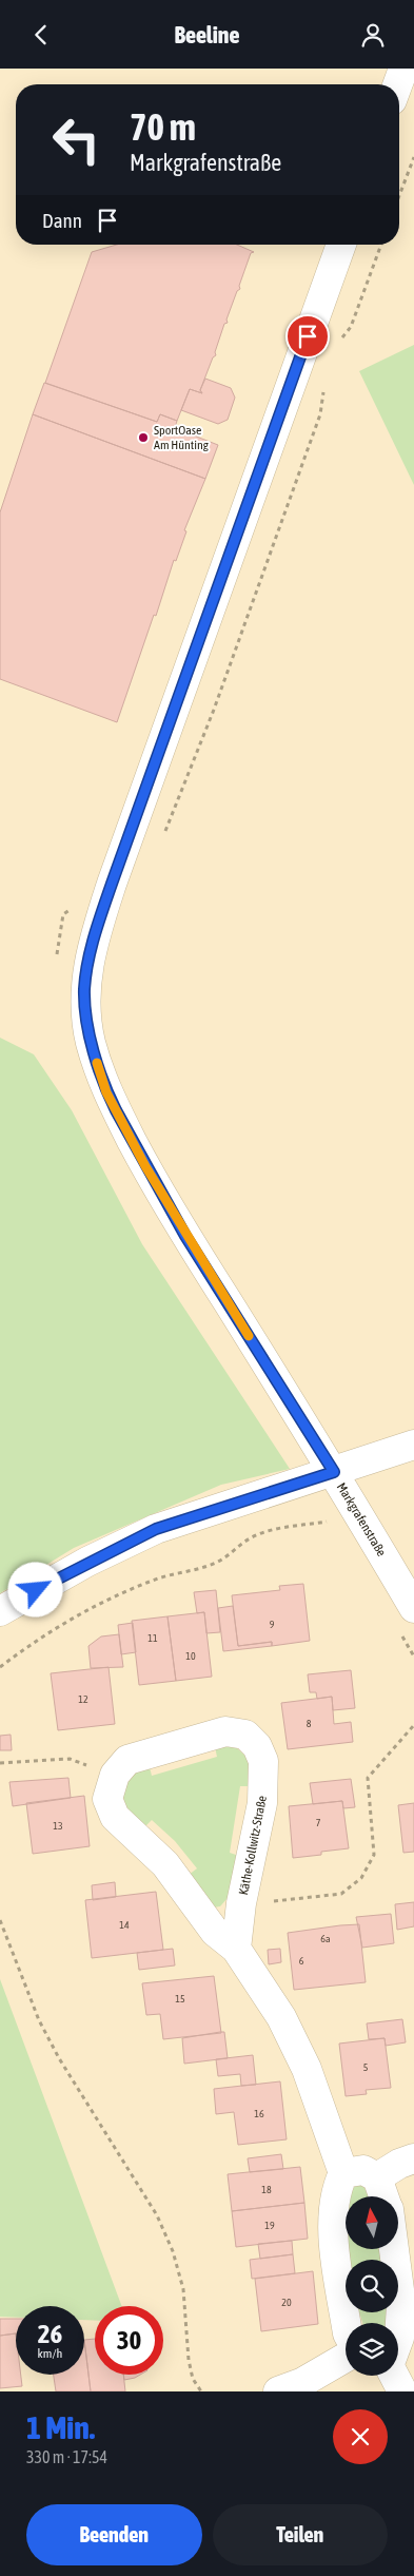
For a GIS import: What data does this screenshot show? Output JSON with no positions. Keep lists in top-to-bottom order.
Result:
{
  "streets": {
    "street": ["Markgrafenstraße", "Käthe-Kollwitz-Straße"]
  },
  "places": ["SportOase Am Hünting"],
  "house_numbers": [
    "9",
    "11",
    "10",
    "12",
    "8",
    "7",
    "13",
    "14",
    "6a",
    "6",
    "15",
    "5",
    "16",
    "18",
    "19",
    "20"
  ],
  "north": "top",
  "page": {
    "header": "Beeline",
    "turn": ["70 m", "Markgrafenstraße"],
    "then": "Dann",
    "speed": "26 km/h",
    "limit": "30",
    "heading": ["1 Min.", "330 m · 17:54"],
    "buttons": ["Beenden", "Teilen"]
  }
}
